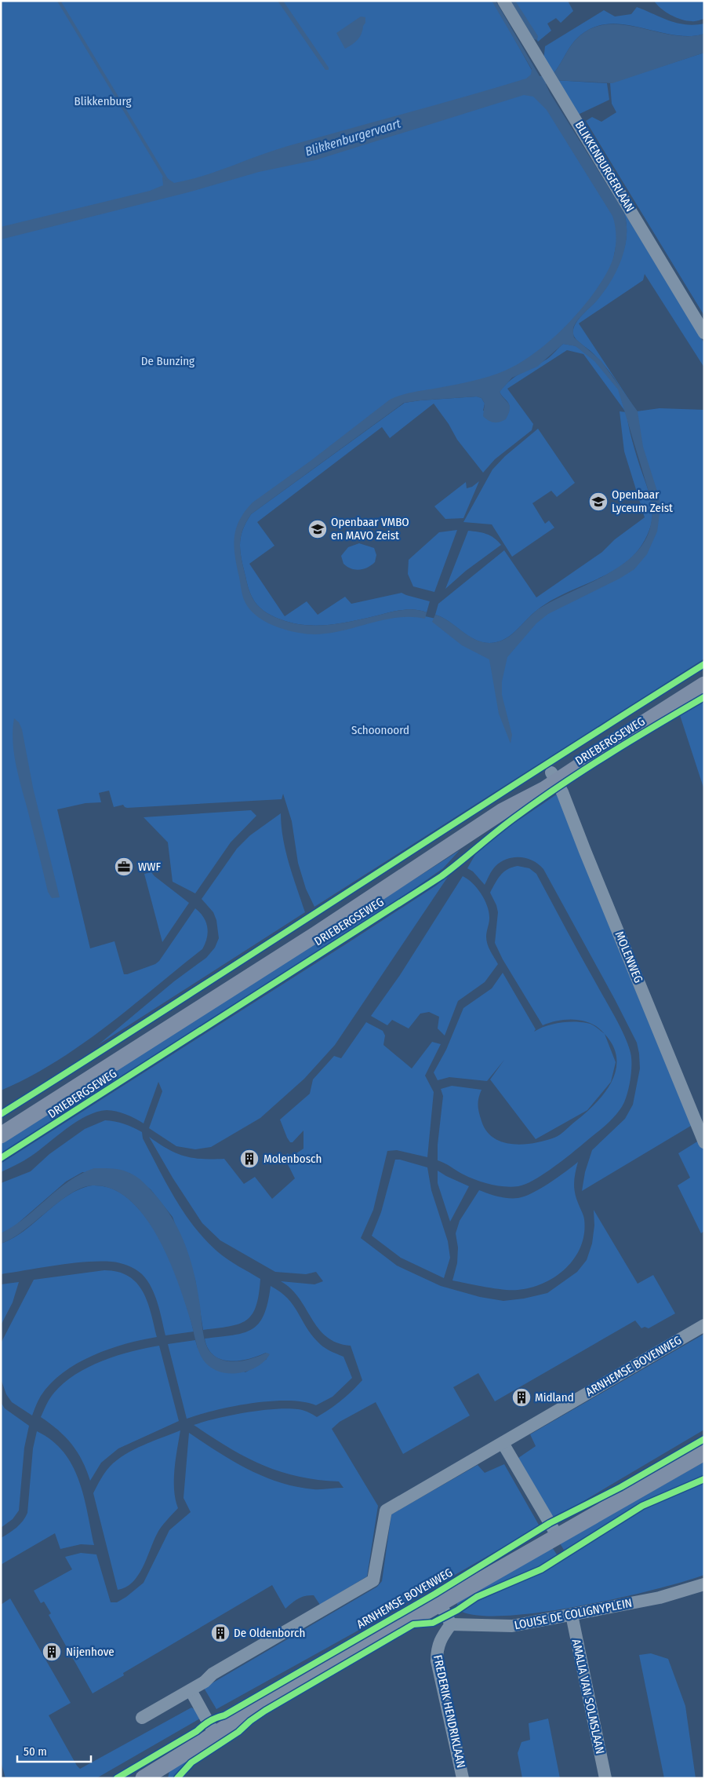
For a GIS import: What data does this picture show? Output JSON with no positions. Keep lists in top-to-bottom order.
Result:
{
  "streets": {
    "main road": ["DRIEBERGSEWEG", "ARNHEMSE BOVENWEG"],
    "street": [
      "BLIKKENBURGERLAAN",
      "MOLENWEG",
      "LOUISE DE COLIGNYPLEIN",
      "AMALIA VAN SOLMSLAAN",
      "FREDERIK HENDRIKLAAN"
    ]
  },
  "crossings": [
    ["DRIEBERGSEWEG", "MOLENWEG"],
    ["LOUISE DE COLIGNYPLEIN", "AMALIA VAN SOLMSLAAN"],
    ["LOUISE DE COLIGNYPLEIN", "FREDERIK HENDRIKLAAN"]
  ],
  "water": ["Blikkenburgervaart"],
  "parks": ["Blikkenburg", "De Bunzing", "Schoonoord"],
  "places": {
    "school or university": ["Openbaar Lyceum Zeist", "Openbaar VMBO en MAVO Zeist"],
    "office": ["WWF"],
    "building": [
      "Molenbosch",
      "Midland",
      "De Oldenborch",
      "Nijenhove"
    ]
  },
  "scale_bar": "50 m"
}
